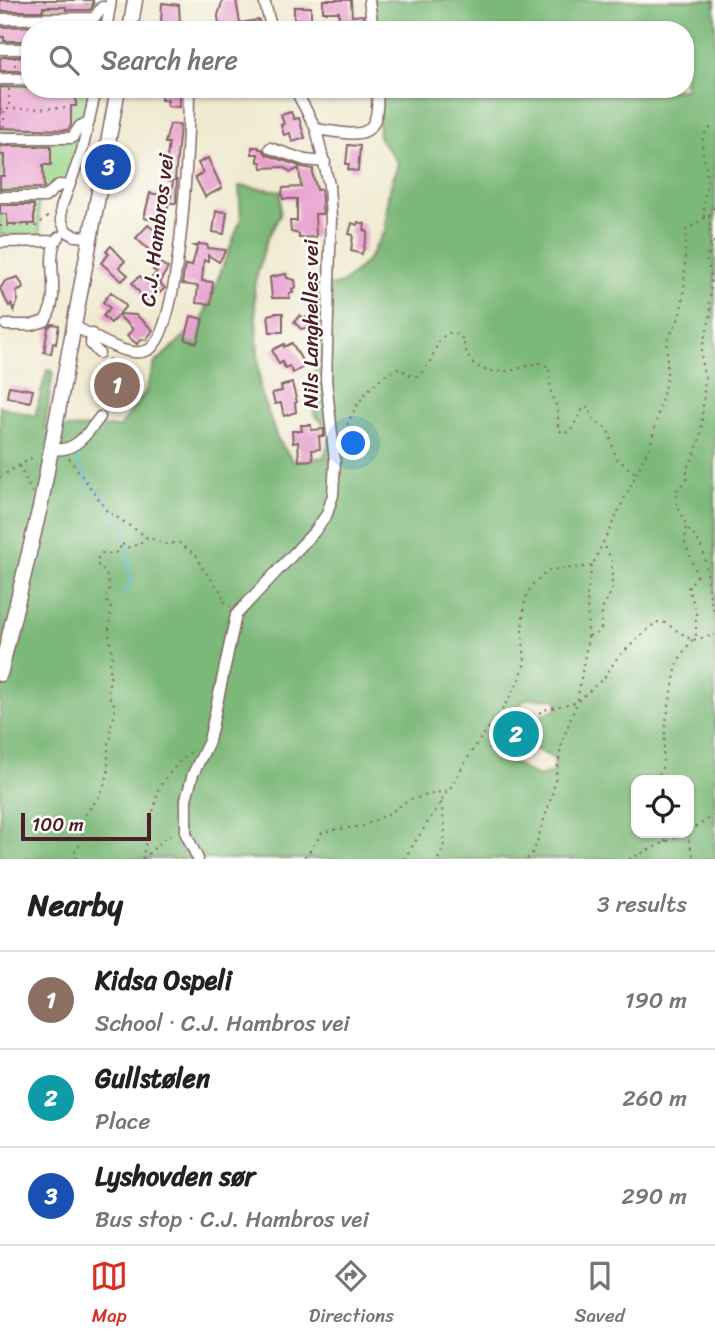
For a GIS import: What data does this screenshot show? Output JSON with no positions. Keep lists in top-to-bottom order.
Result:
{
  "streets": {
    "street": ["C.J. Hambros vei", "Nils Langhelles vei"]
  },
  "scale_bar": "100 m",
  "page": {
    "search": "Search here",
    "pins": ["3", "1", "2"],
    "scale": "100 m",
    "heading": ["Nearby", "3 results"],
    "list": [
      {
        "mark": "1",
        "name": "Kidsa Ospeli",
        "note": "School · C.J. Hambros vei",
        "value": "190 m"
      },
      {
        "mark": "2",
        "name": "Gullstølen",
        "note": "Place",
        "value": "260 m"
      },
      {
        "mark": "3",
        "name": "Lyshovden sør",
        "note": "Bus stop · C.J. Hambros vei",
        "value": "290 m"
      }
    ],
    "nav": ["Map", "Directions", "Saved"]
  }
}
